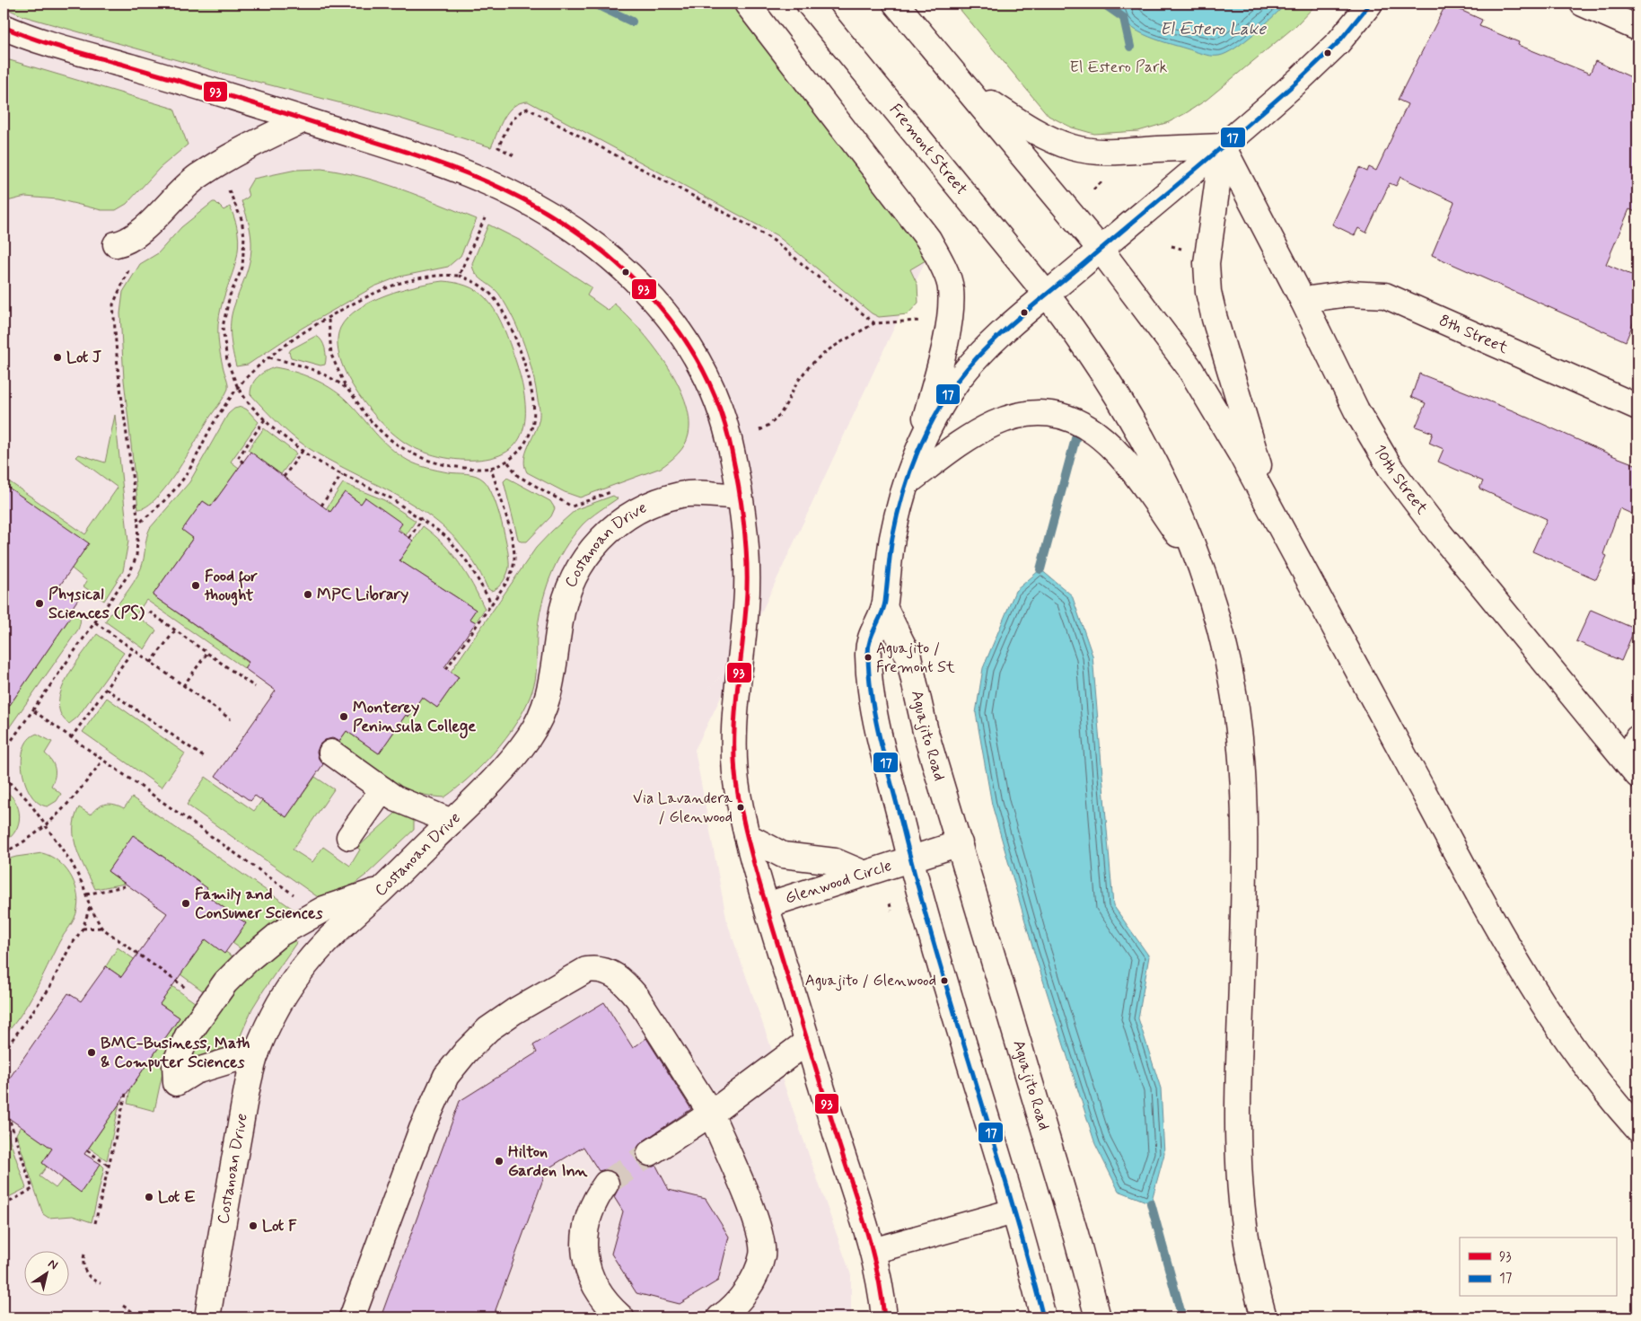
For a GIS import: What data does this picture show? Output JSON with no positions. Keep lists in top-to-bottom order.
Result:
{
  "streets": {
    "main road": [
      "Fremont Street",
      "8th Street",
      "10th Street",
      "Costanoan Drive",
      "Aguajito Road",
      "Glenwood Circle"
    ]
  },
  "crossings": [
    ["8th Street", "10th Street"],
    ["Aguajito Road", "Glenwood Circle"]
  ],
  "water": ["El Estero Lake"],
  "parks": ["El Estero Park"],
  "places": [
    "Lot J",
    "Food for thought",
    "MPC Library",
    "Physical Sciences (PS)",
    "Aguajito / Fremont St",
    "Monterey Peninsula College",
    "Via Lavandera / Glenwood",
    "Family and Consumer Sciences",
    "Aguajito / Glenwood",
    "BMC-Business, Math & Computer Sciences",
    "Hilton Garden Inn",
    "Lot E",
    "Lot F"
  ],
  "lines": ["transit line 17", "transit line 93"],
  "legend": ["93", "17"],
  "north": "top right"
}
